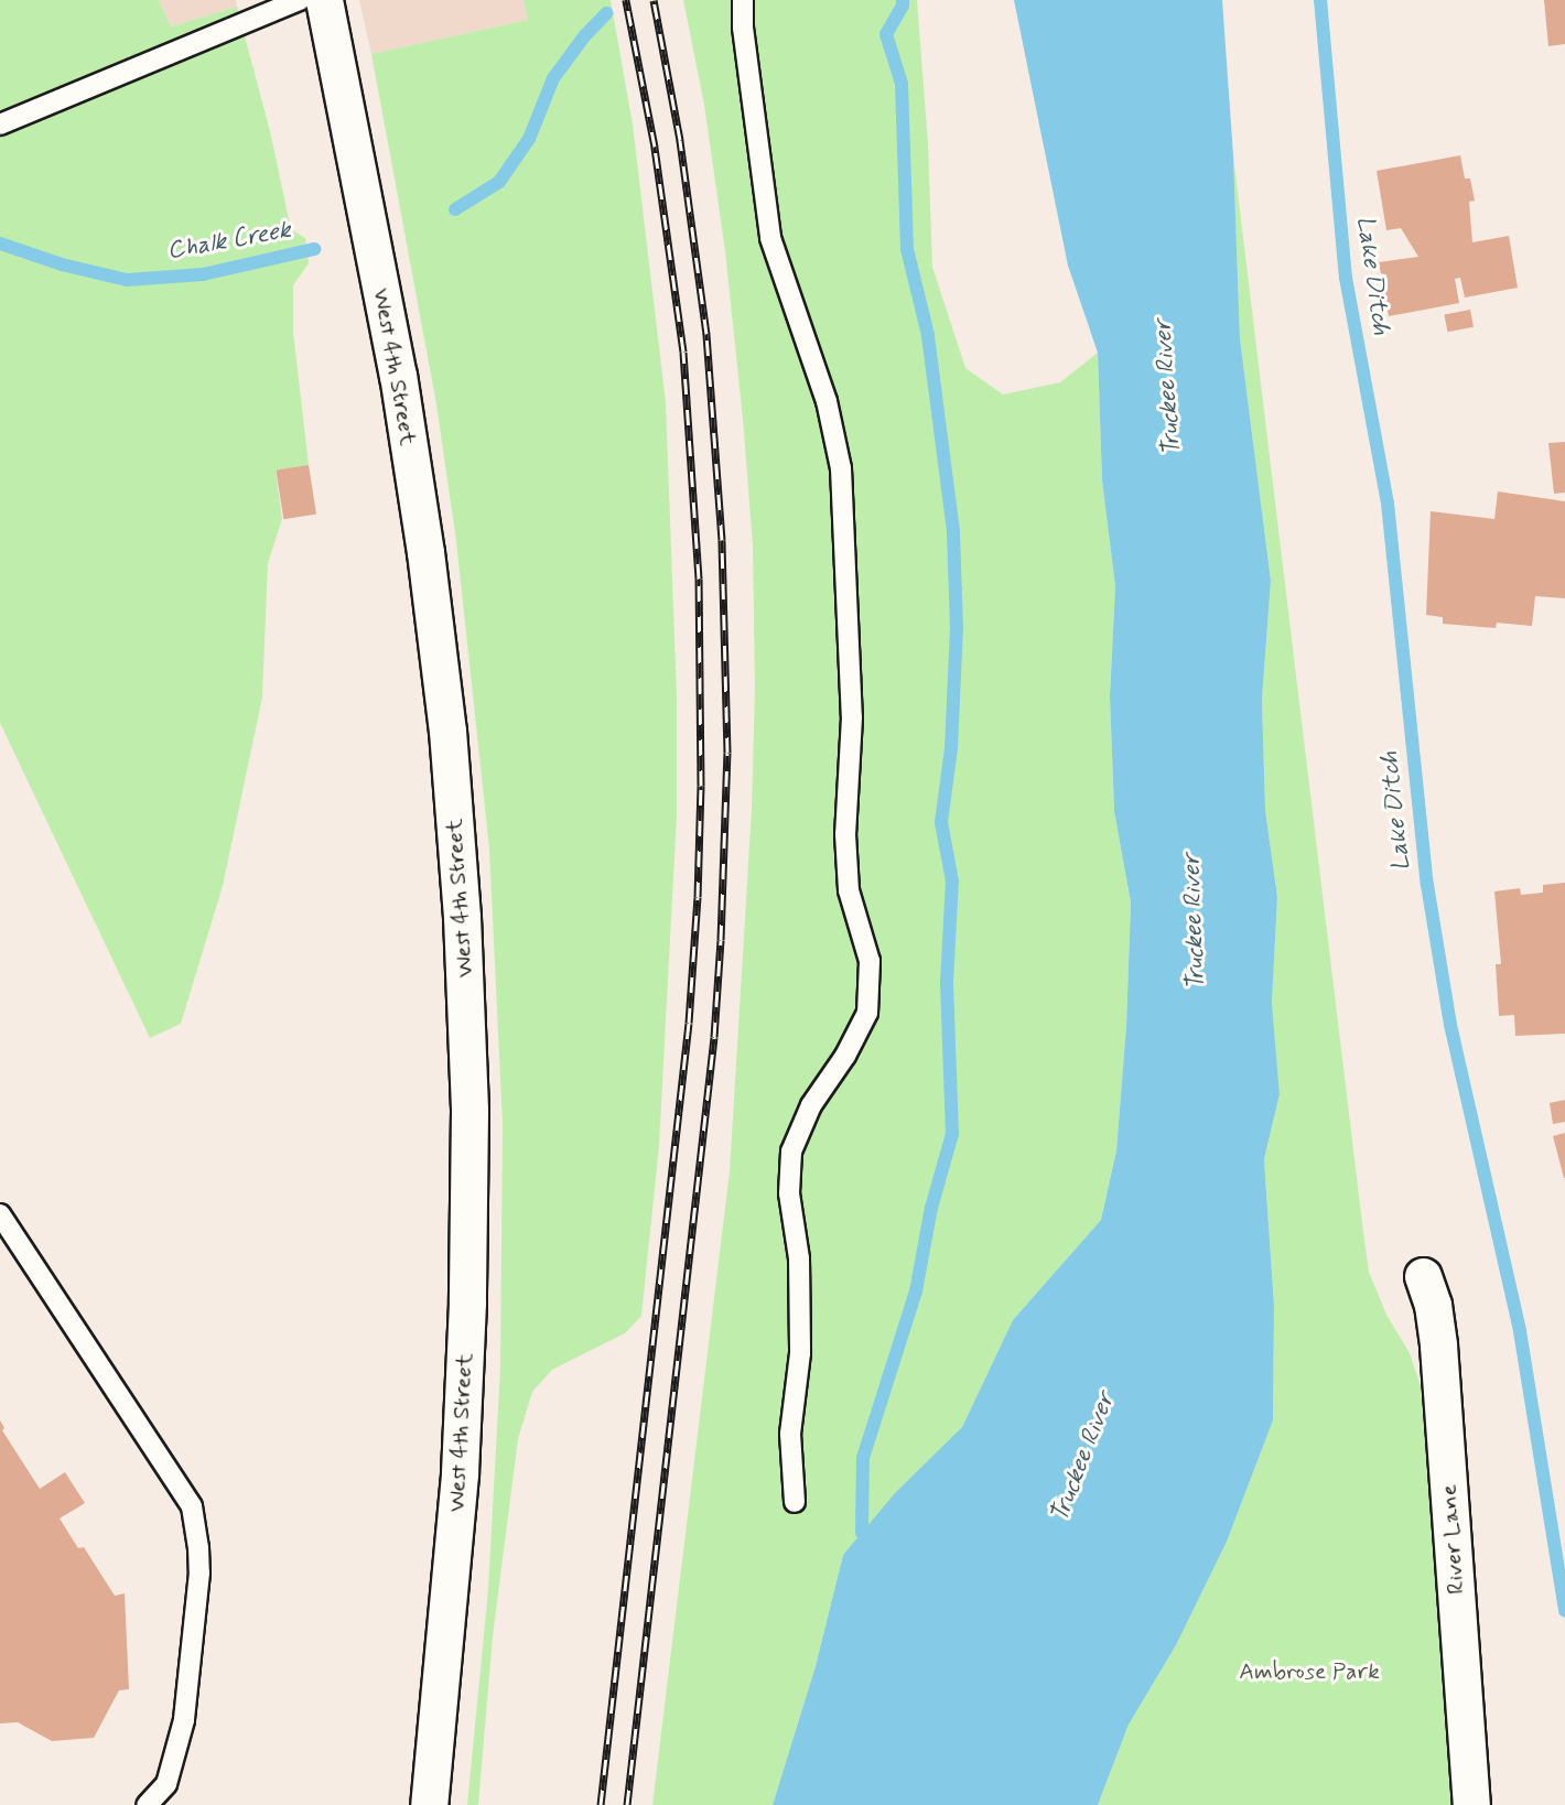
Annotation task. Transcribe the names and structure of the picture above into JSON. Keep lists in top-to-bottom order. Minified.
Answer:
{"streets":{"main road":["West 4th Street","River Lane"]},"water":["Chalk Creek","Lake Ditch","Truckee River"],"parks":["Ambrose Park"]}
